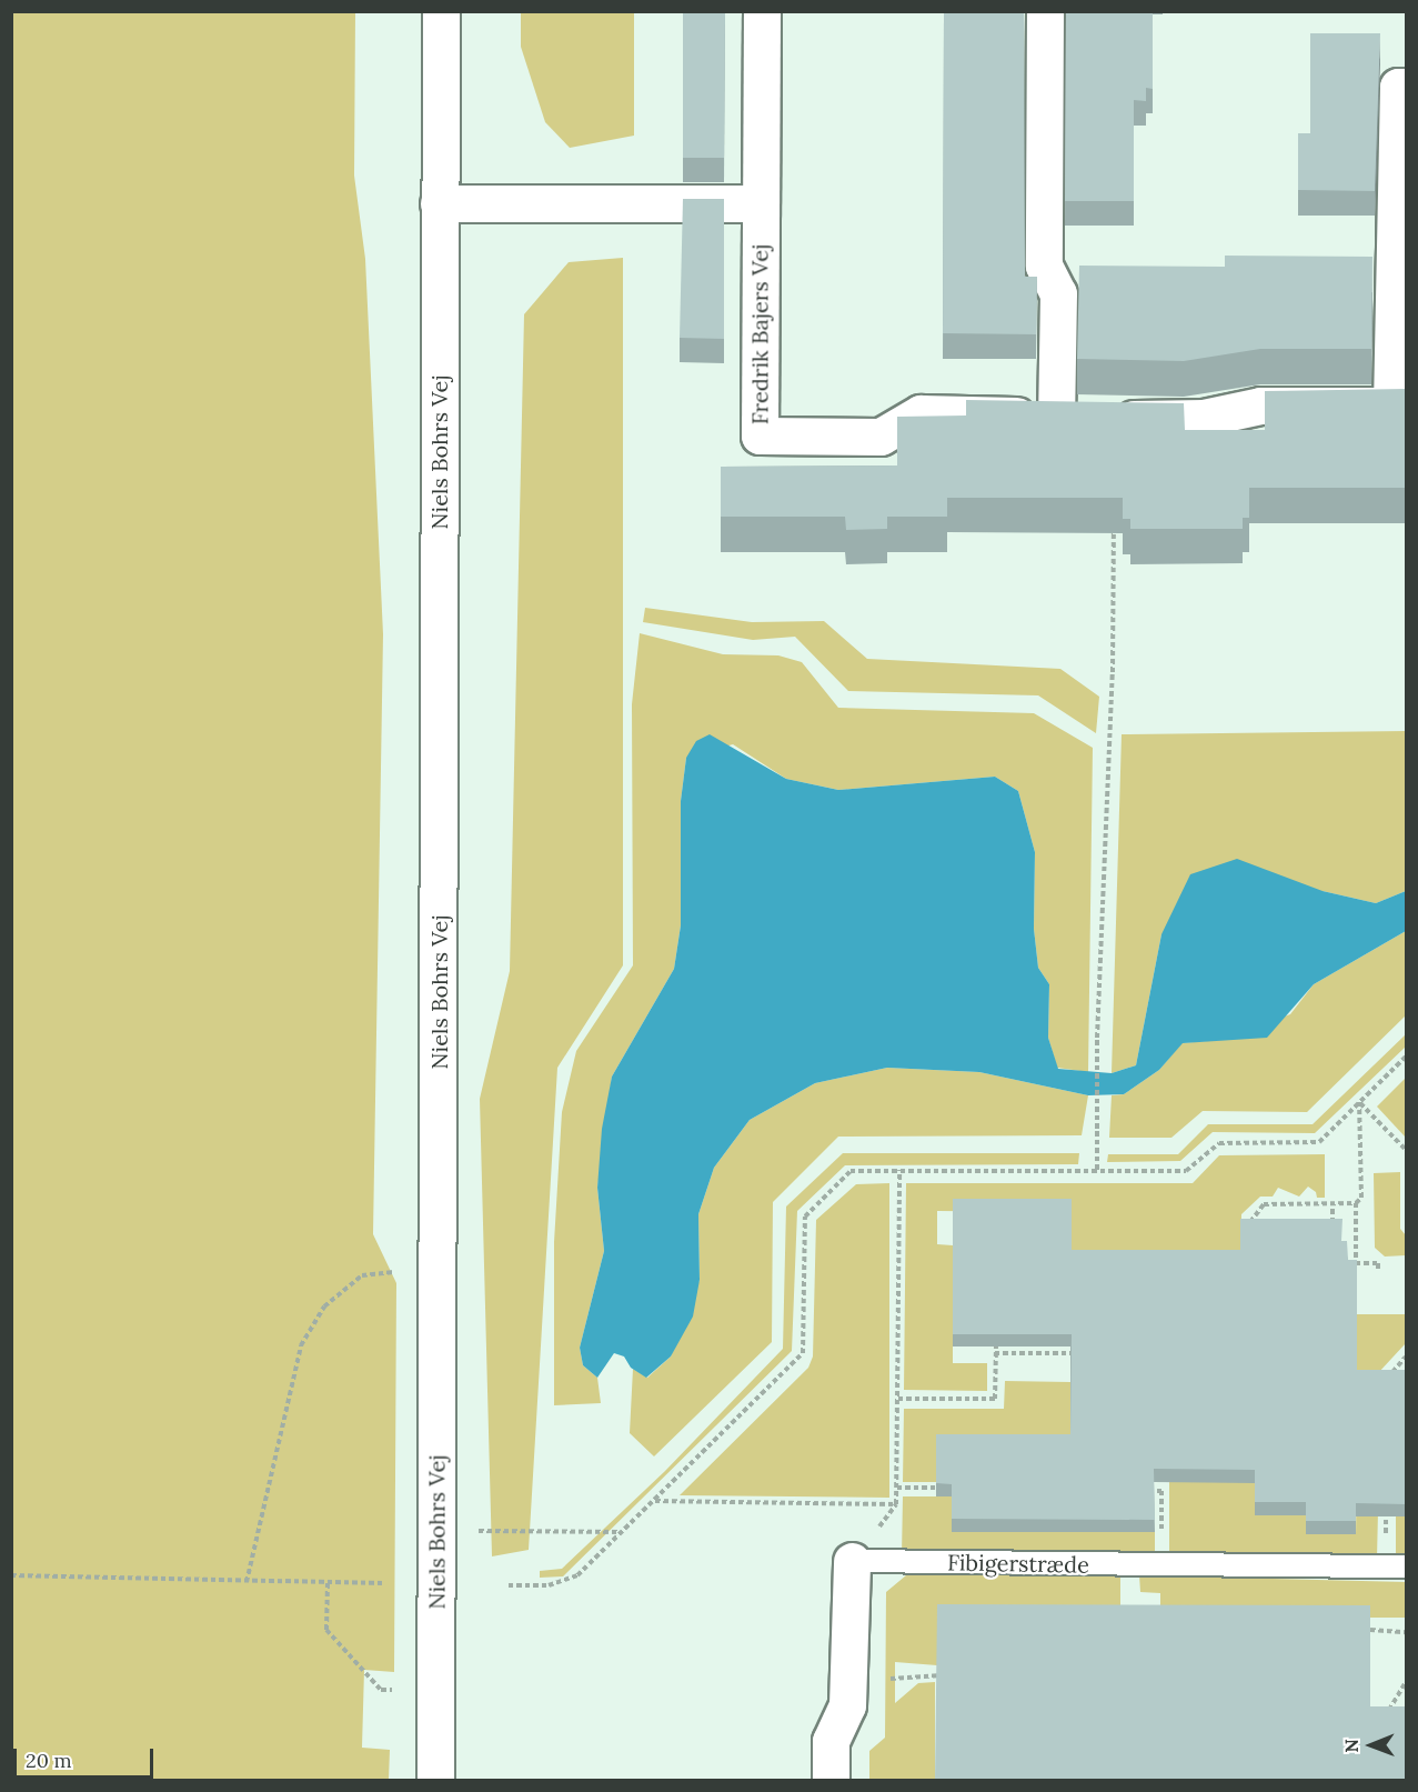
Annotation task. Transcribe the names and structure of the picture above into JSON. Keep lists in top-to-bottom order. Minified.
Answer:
{"streets":{"street":["Fredrik Bajers Vej","Niels Bohrs Vej"],"lane":["Fibigerstræde"]},"scale_bar":"20 m","north":"left"}
